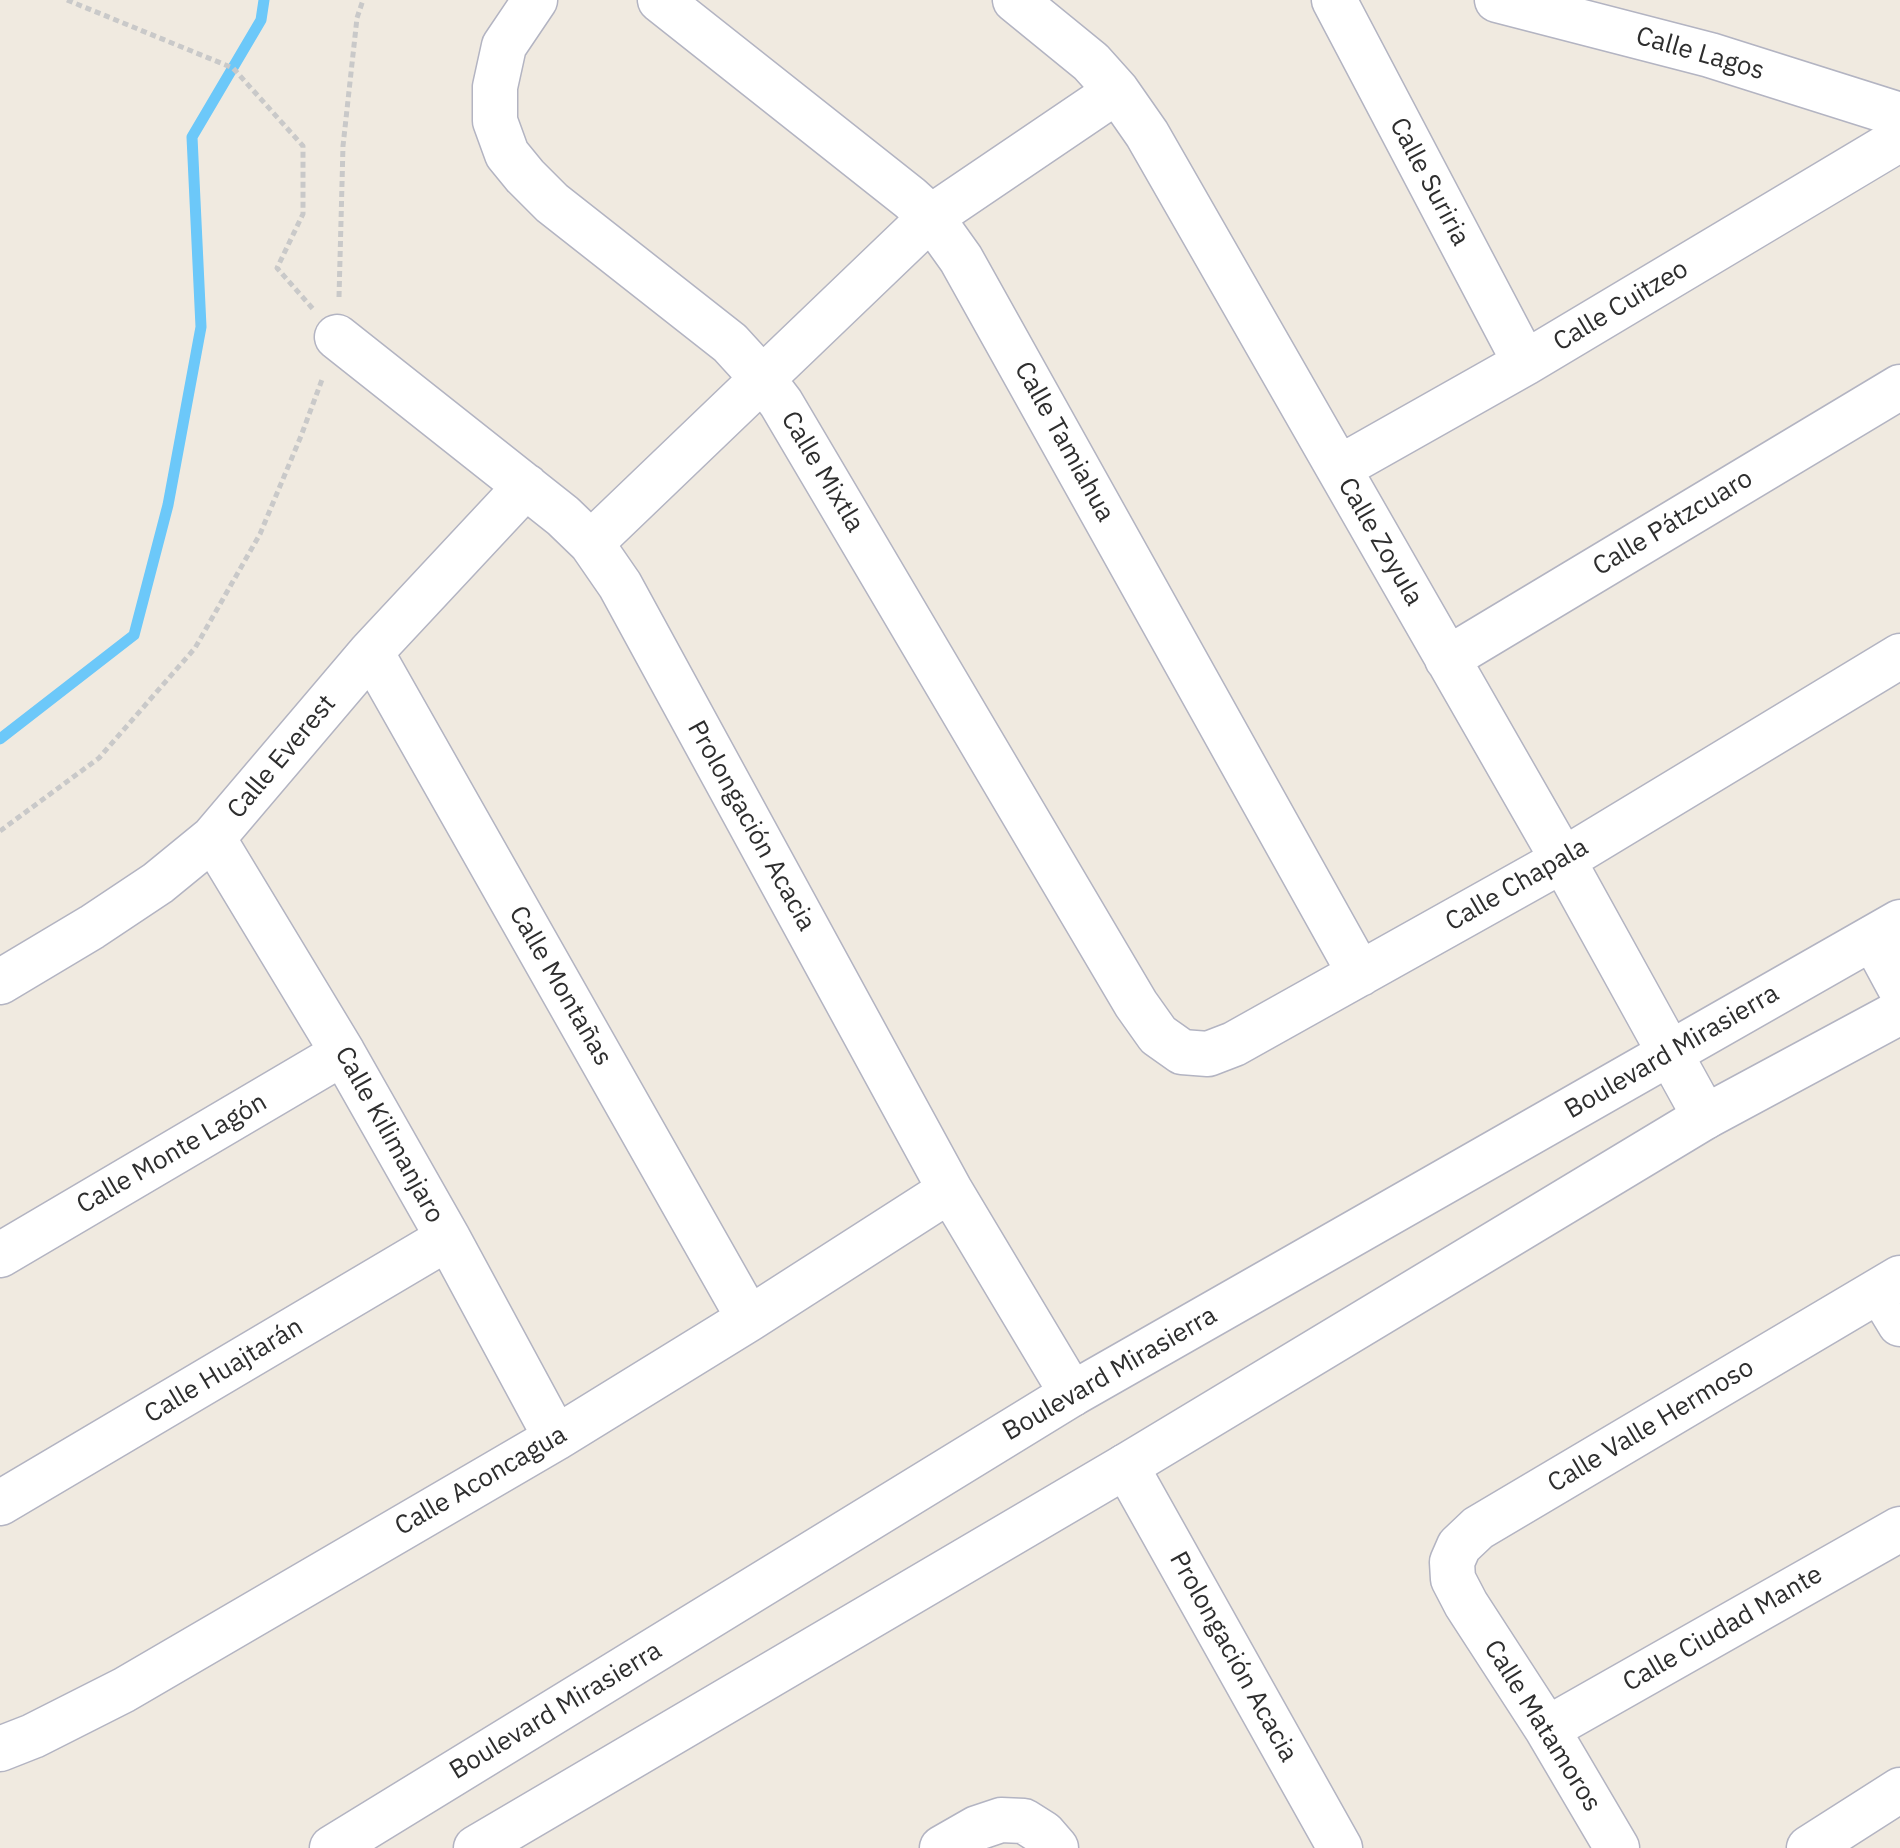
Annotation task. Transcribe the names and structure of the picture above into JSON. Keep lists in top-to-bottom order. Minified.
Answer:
{"streets":{"street":["Calle Lagos","Calle Suriria","Calle Cuitzeo","Calle Tamiahua","Calle Mixtla","Calle Pátzcuaro","Calle Zoyula","Calle Everest","Prolongación Acacia","Calle Chapala","Calle Montañas","Boulevard Mirasierra","Calle Kilimanjaro","Calle Monte Lagón","Calle Huajtarán","Calle Valle Hermoso","Calle Aconcagua","Calle Ciudad Mante","Calle Matamoros"]},"crossings":[["Calle Suriria","Calle Cuitzeo"],["Calle Cuitzeo","Calle Zoyula"],["Calle Tamiahua","Calle Chapala"],["Calle Mixtla","Calle Chapala"],["Calle Pátzcuaro","Calle Zoyula"],["Calle Zoyula","Calle Chapala"],["Calle Zoyula","Boulevard Mirasierra"],["Calle Everest","Prolongación Acacia"],["Calle Everest","Calle Montañas"],["Calle Everest","Calle Kilimanjaro"],["Prolongación Acacia","Boulevard Mirasierra"],["Prolongación Acacia","Calle Aconcagua"],["Calle Montañas","Calle Aconcagua"],["Calle Kilimanjaro","Calle Monte Lagón"],["Calle Kilimanjaro","Calle Huajtarán"],["Calle Kilimanjaro","Calle Aconcagua"],["Calle Valle Hermoso","Calle Matamoros"],["Calle Ciudad Mante","Calle Matamoros"]]}
